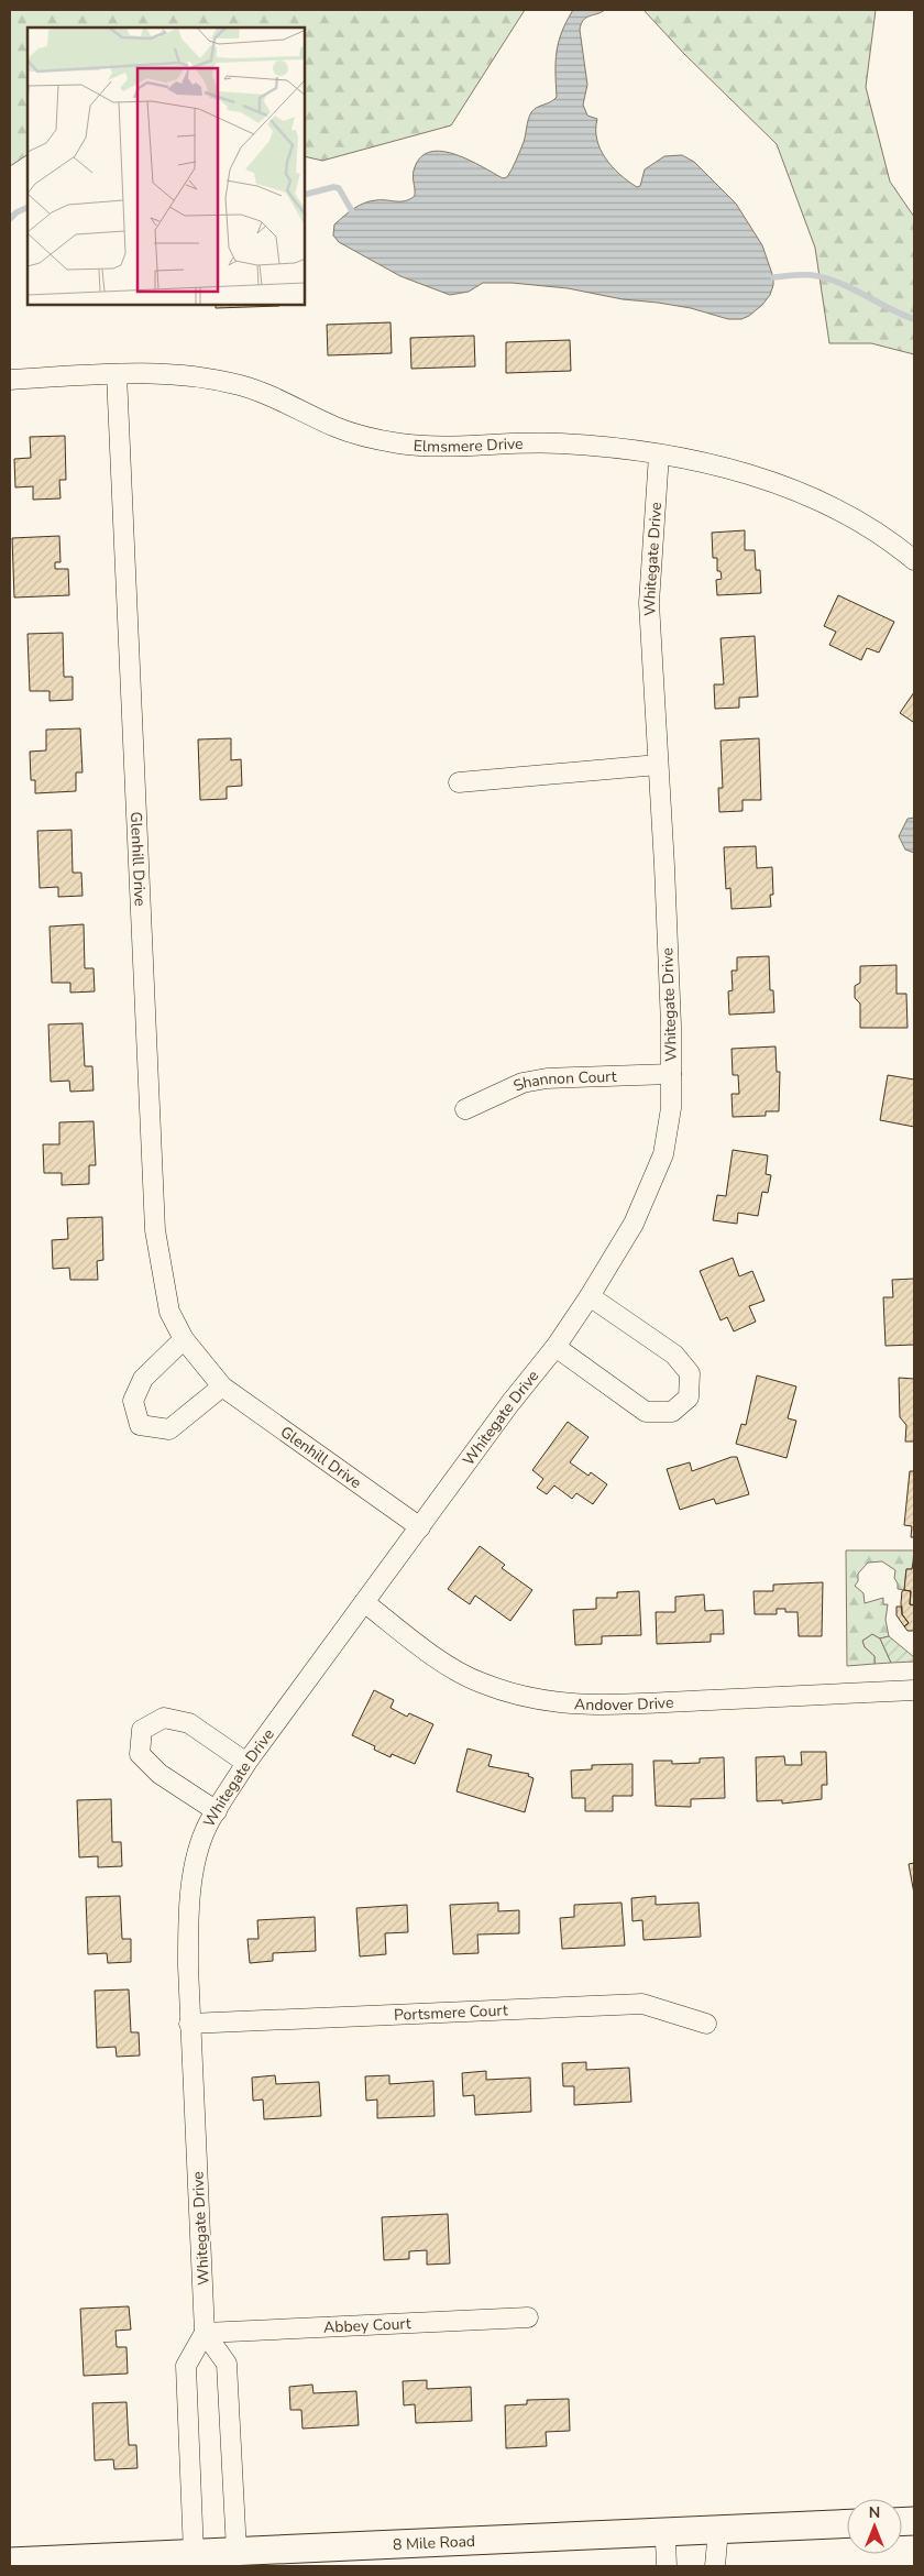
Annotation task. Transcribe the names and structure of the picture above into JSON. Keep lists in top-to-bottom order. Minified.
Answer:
{"streets":{"main road":["8 Mile Road"],"street":["Elmsmere Drive","Whitegate Drive","Glenhill Drive","Shannon Court","Andover Drive","Portsmere Court","Abbey Court"]},"crossings":[["Elmsmere Drive","Whitegate Drive"],["Elmsmere Drive","Glenhill Drive"],["Whitegate Drive","Glenhill Drive"],["Whitegate Drive","Shannon Court"],["Whitegate Drive","Andover Drive"],["Whitegate Drive","Portsmere Court"],["Whitegate Drive","Abbey Court"]],"north":"top"}
